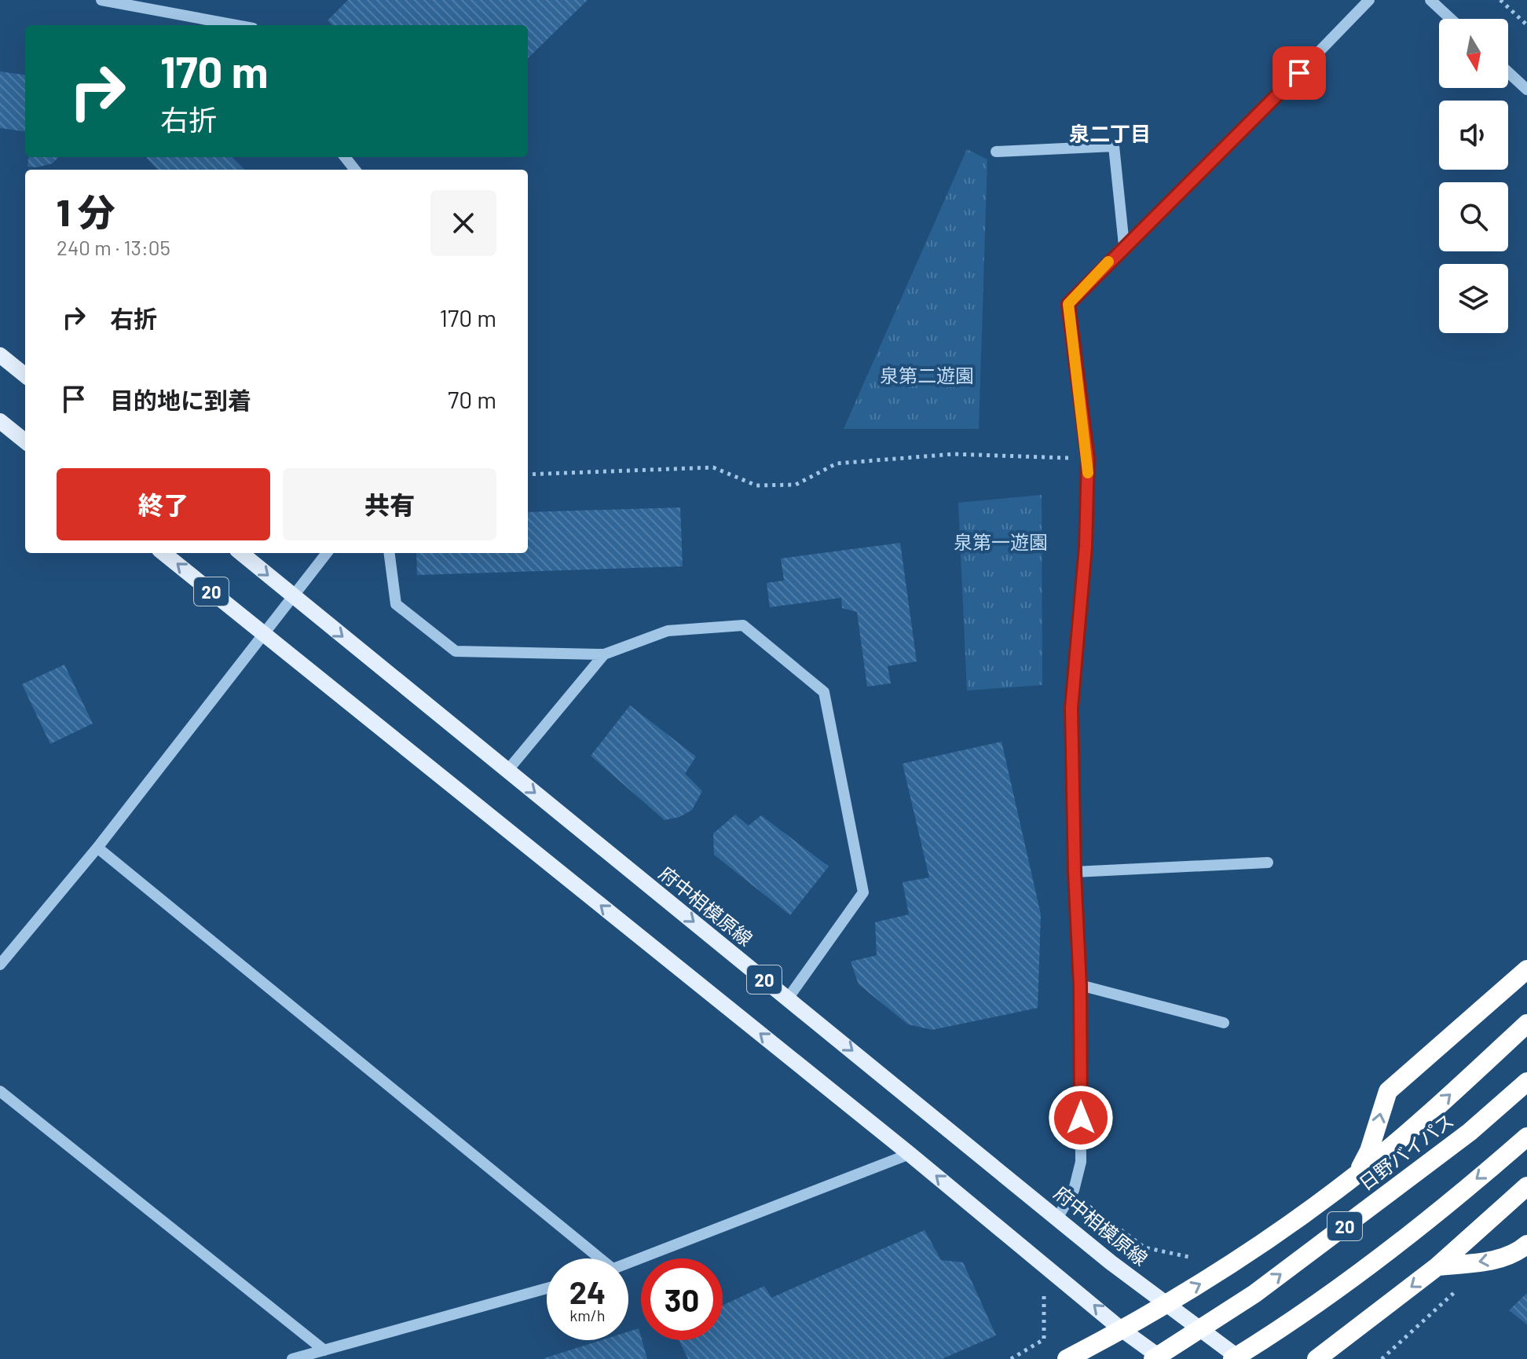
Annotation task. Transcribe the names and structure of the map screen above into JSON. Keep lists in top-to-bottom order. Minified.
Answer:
{"streets":{"highway":["20","日野バイパス"],"main road":["府中相模原線"]},"districts":["泉二丁目"],"parks":["泉第二遊園","泉第一遊園"],"north":"bottom","page":{"turn":["170 m","右折"],"heading":["1 分","240 m · 13:05"],"list":[{"name":"右折","value":"170 m"},{"name":"目的地に到着","value":"70 m"}],"buttons":["終了","共有"],"speed":"24 km/h","limit":"30"}}
